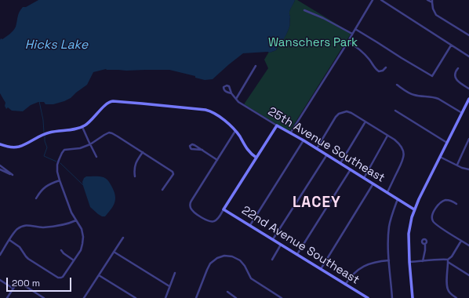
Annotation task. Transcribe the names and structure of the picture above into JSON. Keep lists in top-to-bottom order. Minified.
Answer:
{"streets":{"street":["25th Avenue Southeast","22nd Avenue Southeast"]},"districts":["LACEY"],"water":["Hicks Lake"],"parks":["Wanschers Park"],"scale_bar":"200 m"}
